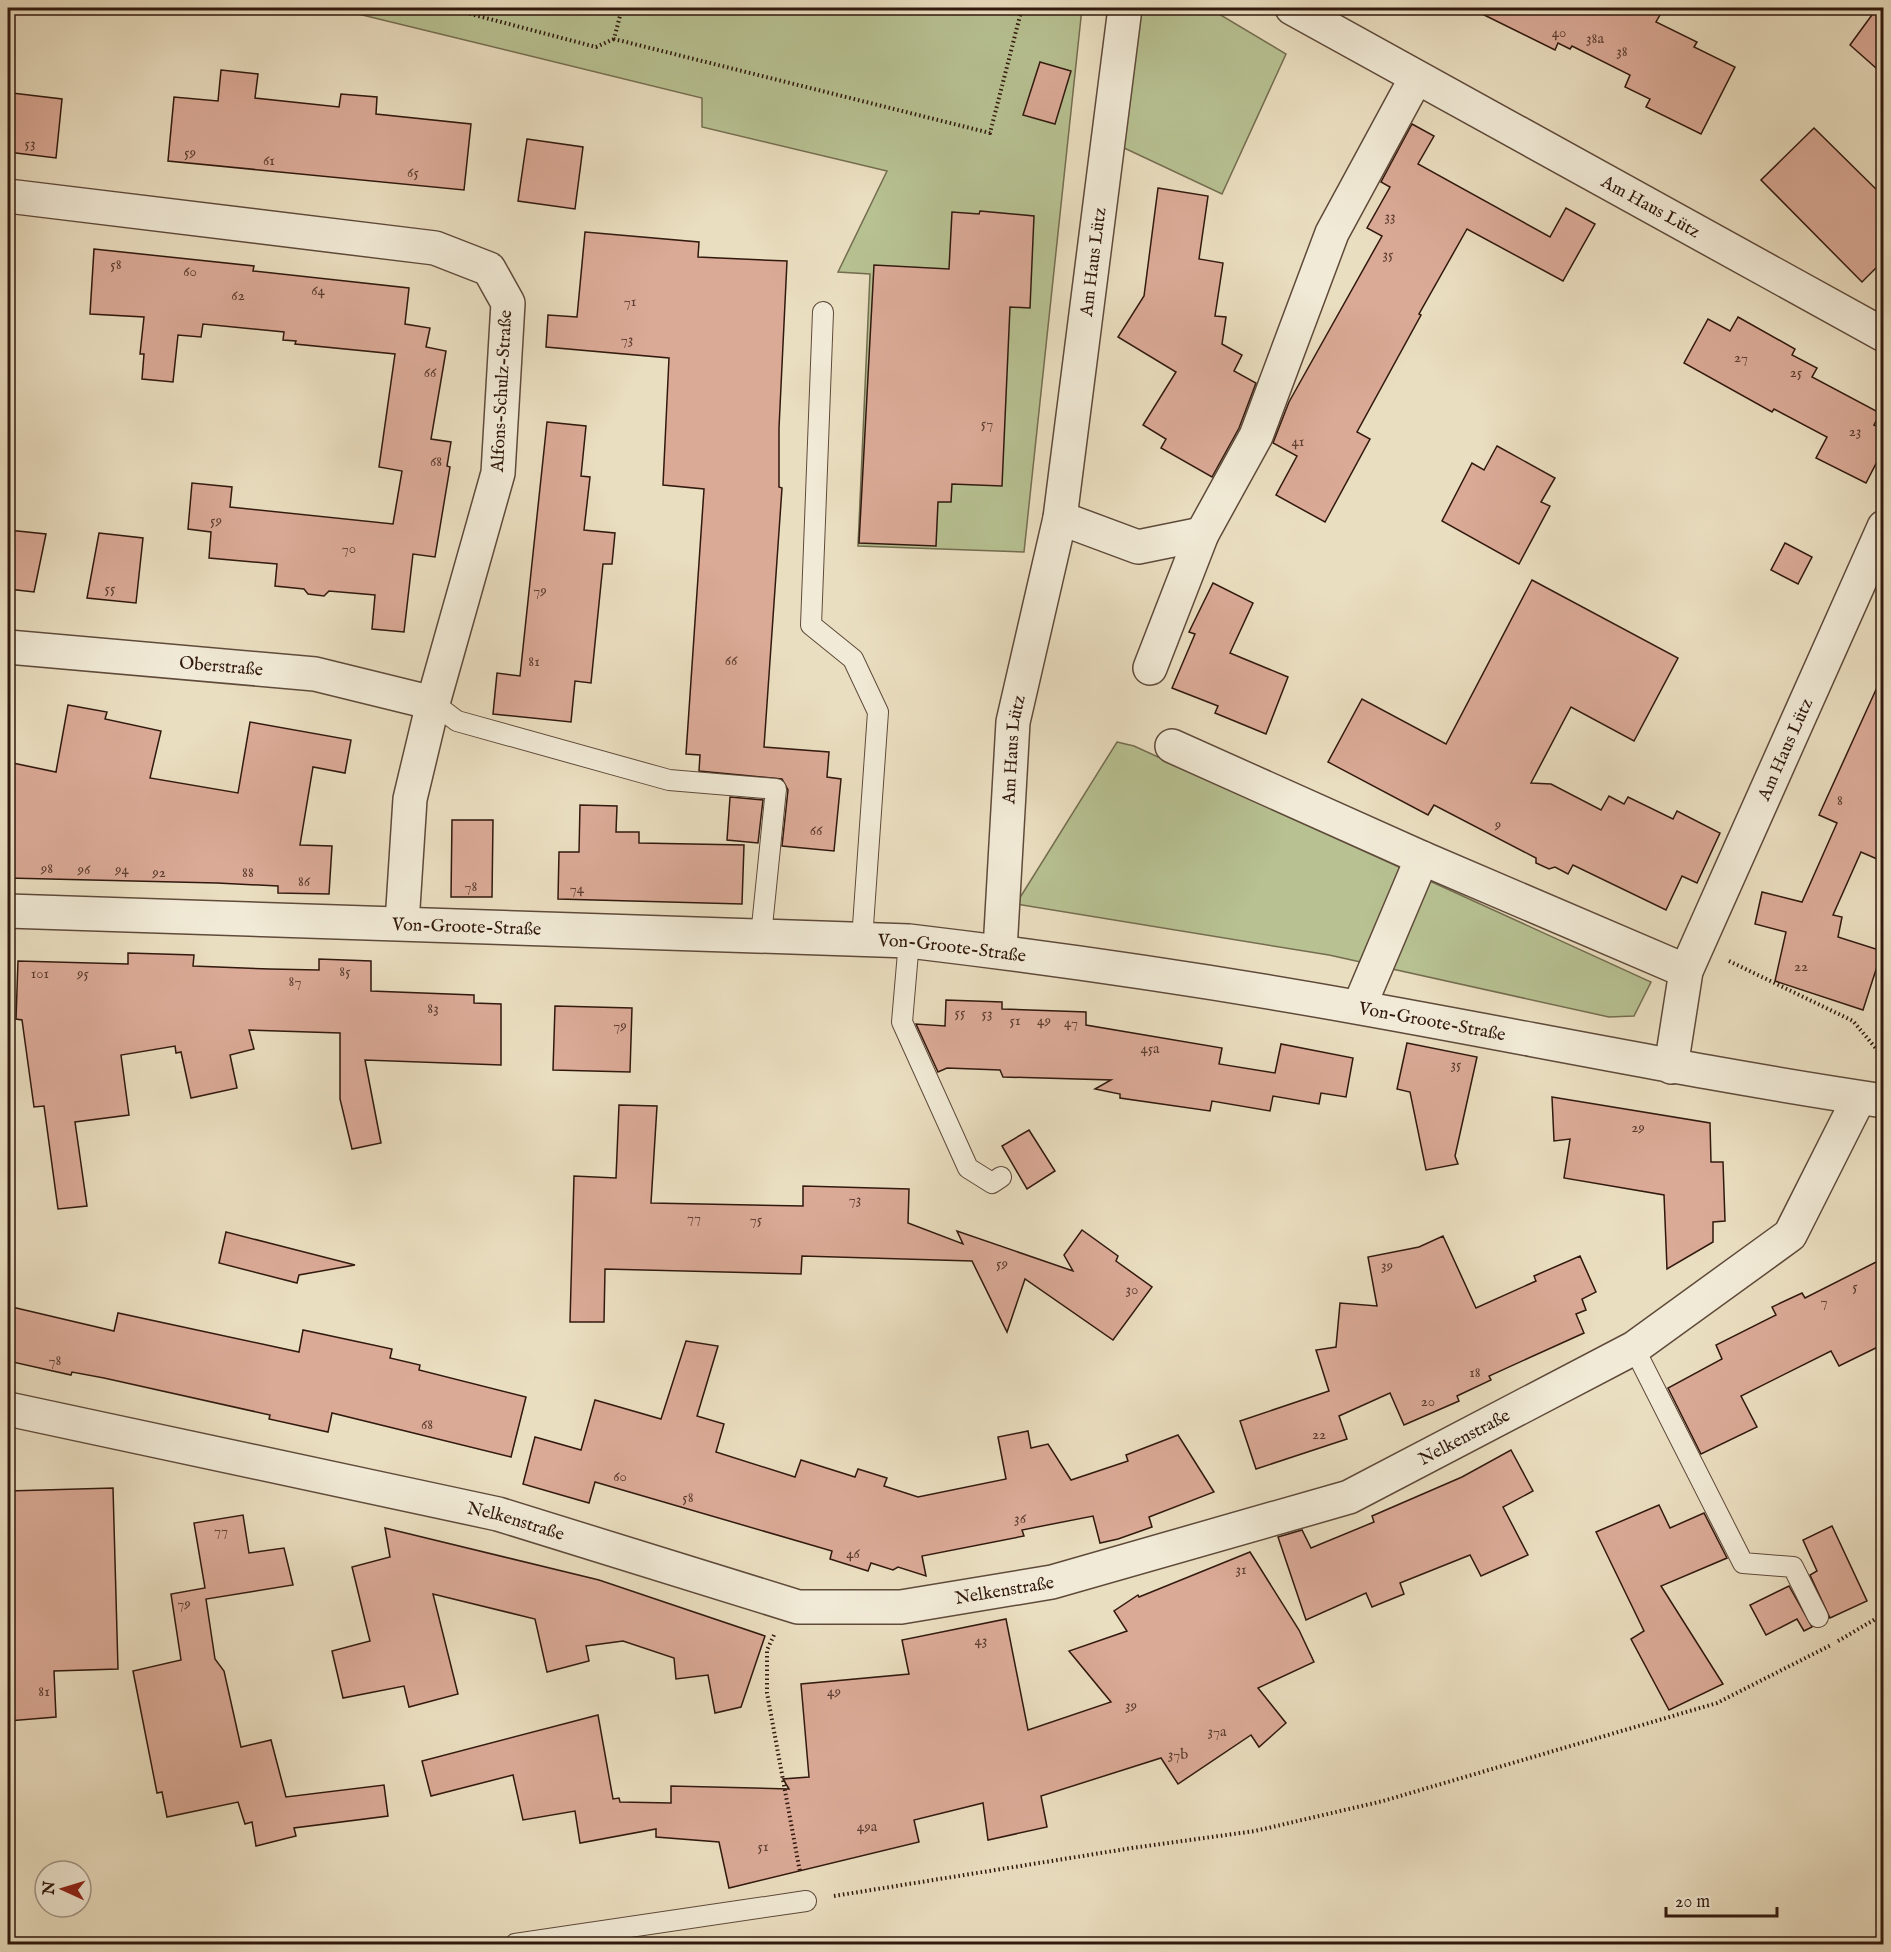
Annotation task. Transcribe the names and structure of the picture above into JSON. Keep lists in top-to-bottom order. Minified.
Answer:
{"streets":{"street":["Am Haus Lütz","Alfons-Schulz-Straße","Oberstraße","Von-Groote-Straße","Nelkenstraße"]},"crossings":[["Am Haus Lütz","Von-Groote-Straße"],["Alfons-Schulz-Straße","Oberstraße"],["Alfons-Schulz-Straße","Von-Groote-Straße"],["Von-Groote-Straße","Nelkenstraße"]],"house_numbers":["40","38a","38","53","59","61","65","33","35","58","60","64","62","71","73","27","66","25","57","23","41","68","59","70","55","79","66","81","8","9","66","98","96","94","92","88","86","78","74","22","85","101","95","87","83","55","53","51","49","47","79","45a","35","29","73","77","75","59","39","5","30","7","78","18","20","68","22","60","58","36","77","46","31","79","43","81","49","39","37a","37b","49a","51"],"scale_bar":"20 m","north":"left"}
